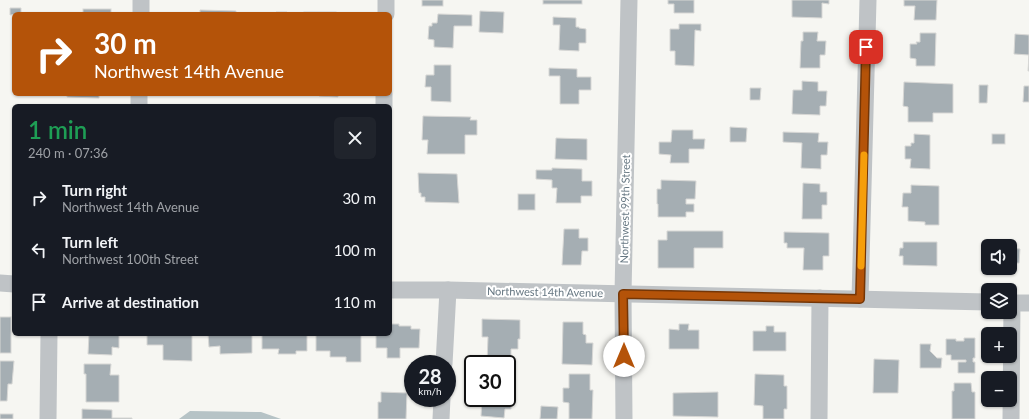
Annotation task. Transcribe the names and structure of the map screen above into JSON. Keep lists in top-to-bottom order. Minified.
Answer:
{"streets":{"street":["Northwest 99th Street","Northwest 14th Avenue"]},"crossings":[["Northwest 99th Street","Northwest 14th Avenue"]],"page":{"turn":["30 m","Northwest 14th Avenue"],"heading":["1 min","240 m · 07:36"],"list":[{"name":"Turn right","note":"Northwest 14th Avenue","value":"30 m"},{"name":"Turn left","note":"Northwest 100th Street","value":"100 m"},{"name":"Arrive at destination","value":"110 m"}],"map_buttons":["+","−"],"speed":"28 km/h","limit":"30"}}
